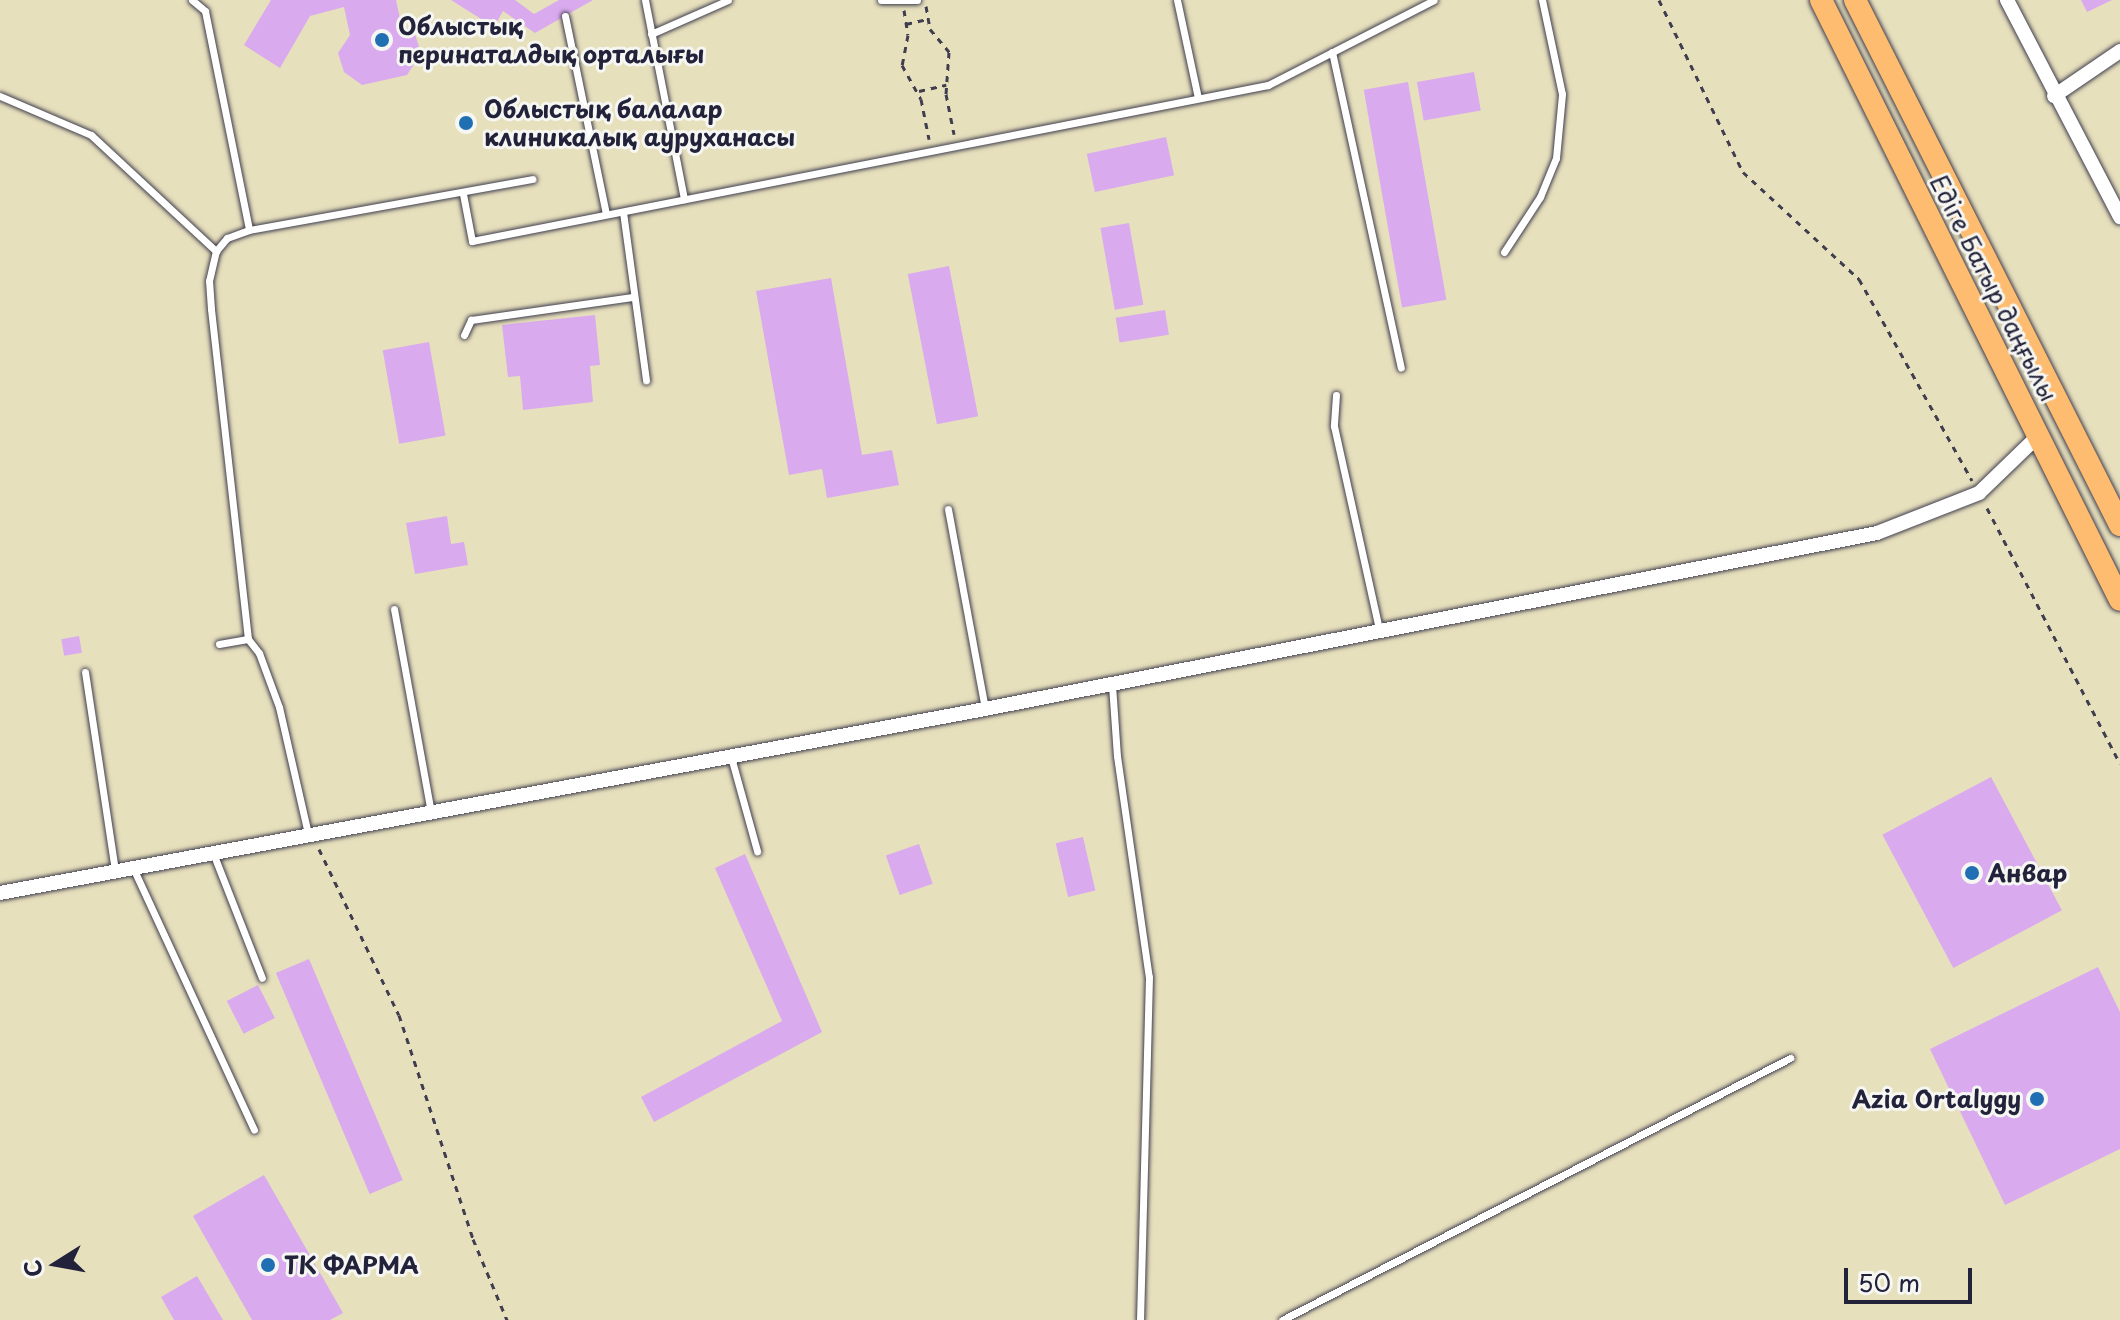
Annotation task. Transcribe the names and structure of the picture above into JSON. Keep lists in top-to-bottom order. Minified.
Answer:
{"streets":{"main road":["Едіге Батыр даңғылы"]},"places":["Облыстық перинаталдық орталығы","Облыстық балалар клиникалық ауруханасы","Анвар","Azia Ortalygy","ТК ФАРМА"],"scale_bar":"50 m","north":"left"}
